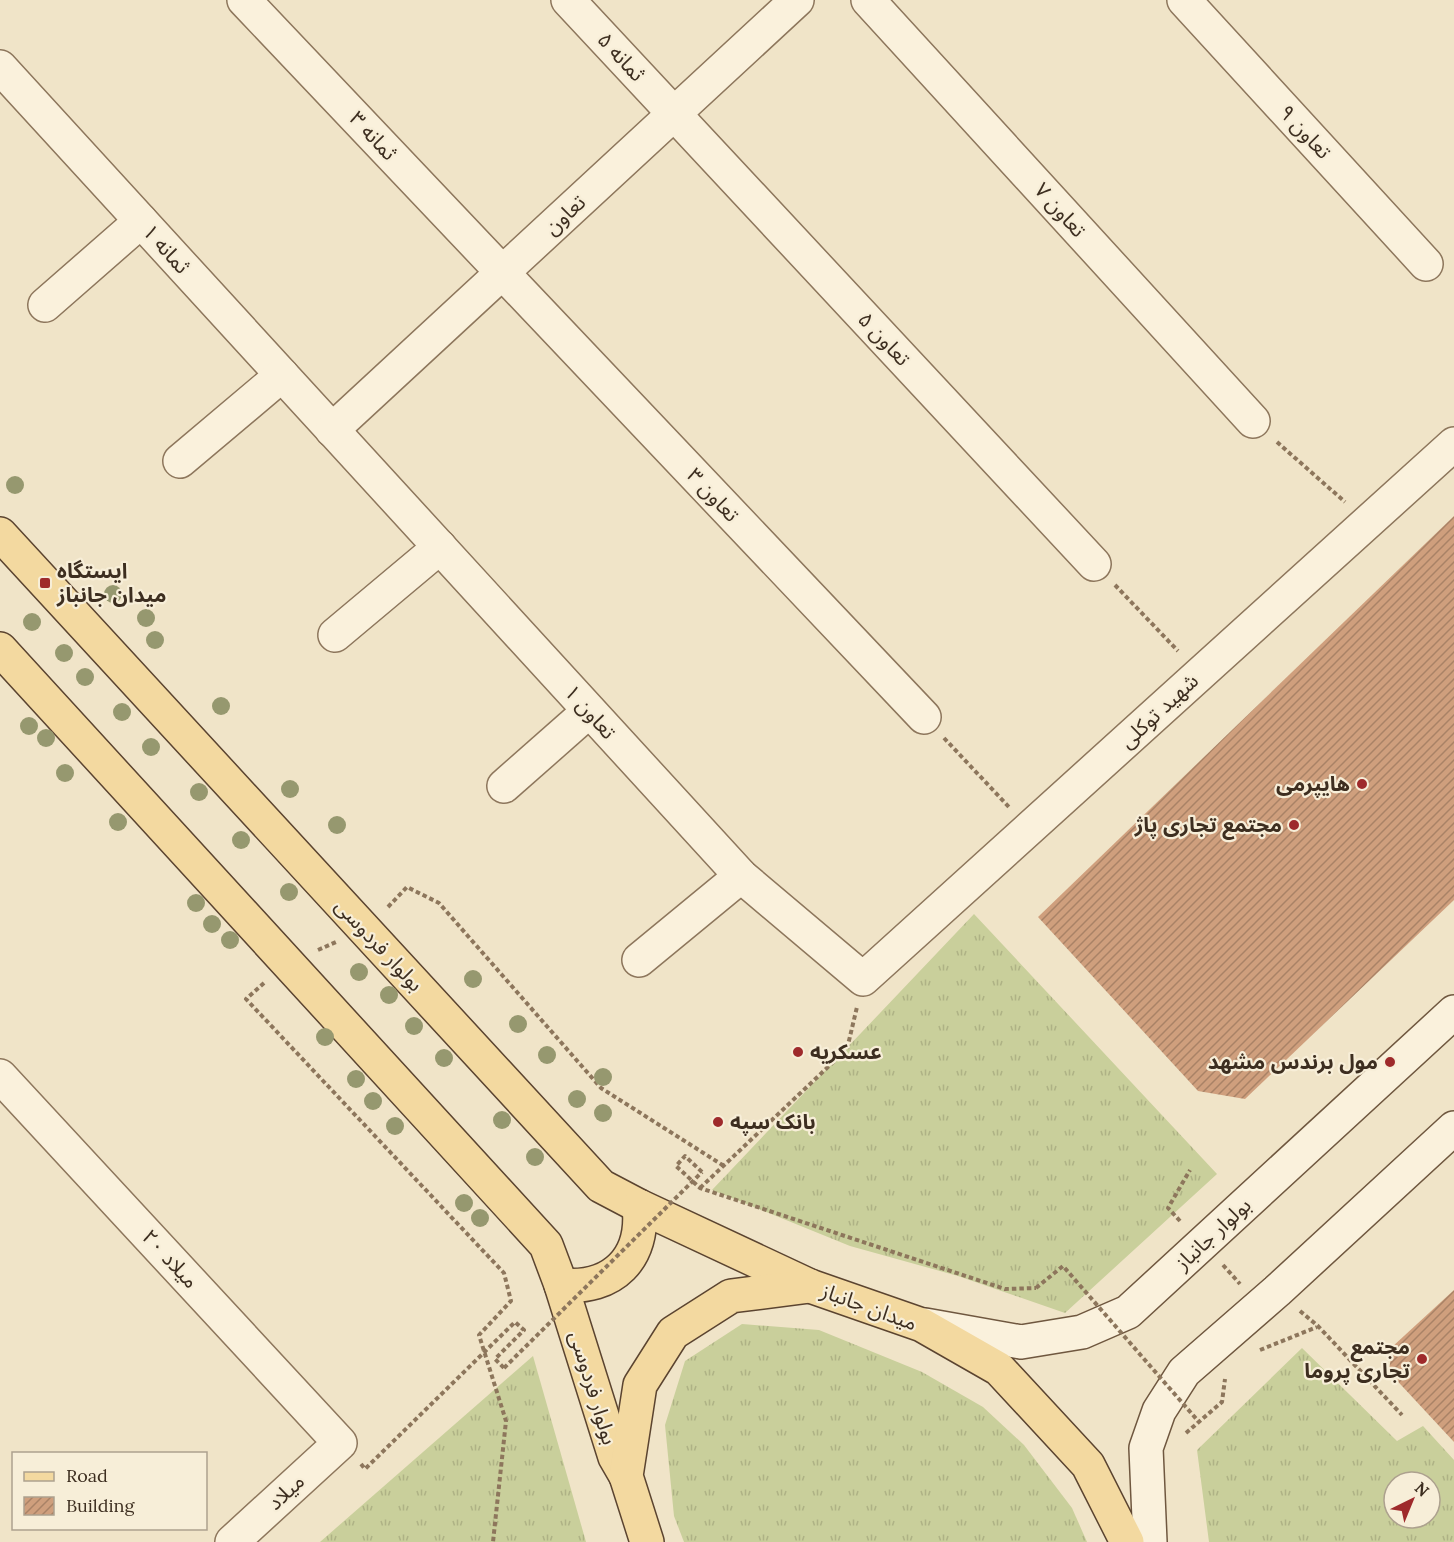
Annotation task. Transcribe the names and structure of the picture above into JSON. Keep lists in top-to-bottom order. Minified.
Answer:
{"streets":{"main road":["بولوار فردوسی","میدان جانباز"],"street":["ثمانه ۵","تعاون ۹","ثمانه ۳","تعاون ۷","تعاون","ثمانه ۱","تعاون ۵","تعاون ۳","شهید توکلی","تعاون ۱","بولوار جانباز","میلاد ۲۰","میلاد"]},"crossings":[["ثمانه ۵","تعاون"],["ثمانه ۵","تعاون ۵"],["ثمانه ۳","تعاون"],["ثمانه ۳","تعاون ۳"],["تعاون","ثمانه ۱"],["تعاون","تعاون ۵"],["تعاون","تعاون ۳"],["تعاون","تعاون ۱"],["ثمانه ۱","تعاون ۱"],["شهید توکلی","تعاون ۱"],["بولوار فردوسی","میدان جانباز"],["بولوار جانباز","میدان جانباز"],["میلاد ۲۰","میلاد"]],"places":{"transit":["ایستگاه میدان جانباز"],"other":["هایپرمی","مجتمع تجاری پاژ","عسکریه","مول برندس مشهد","بانک سپه","مجتمع تجاری پروما"]},"legend":["Road","Building"],"north":"top right"}
